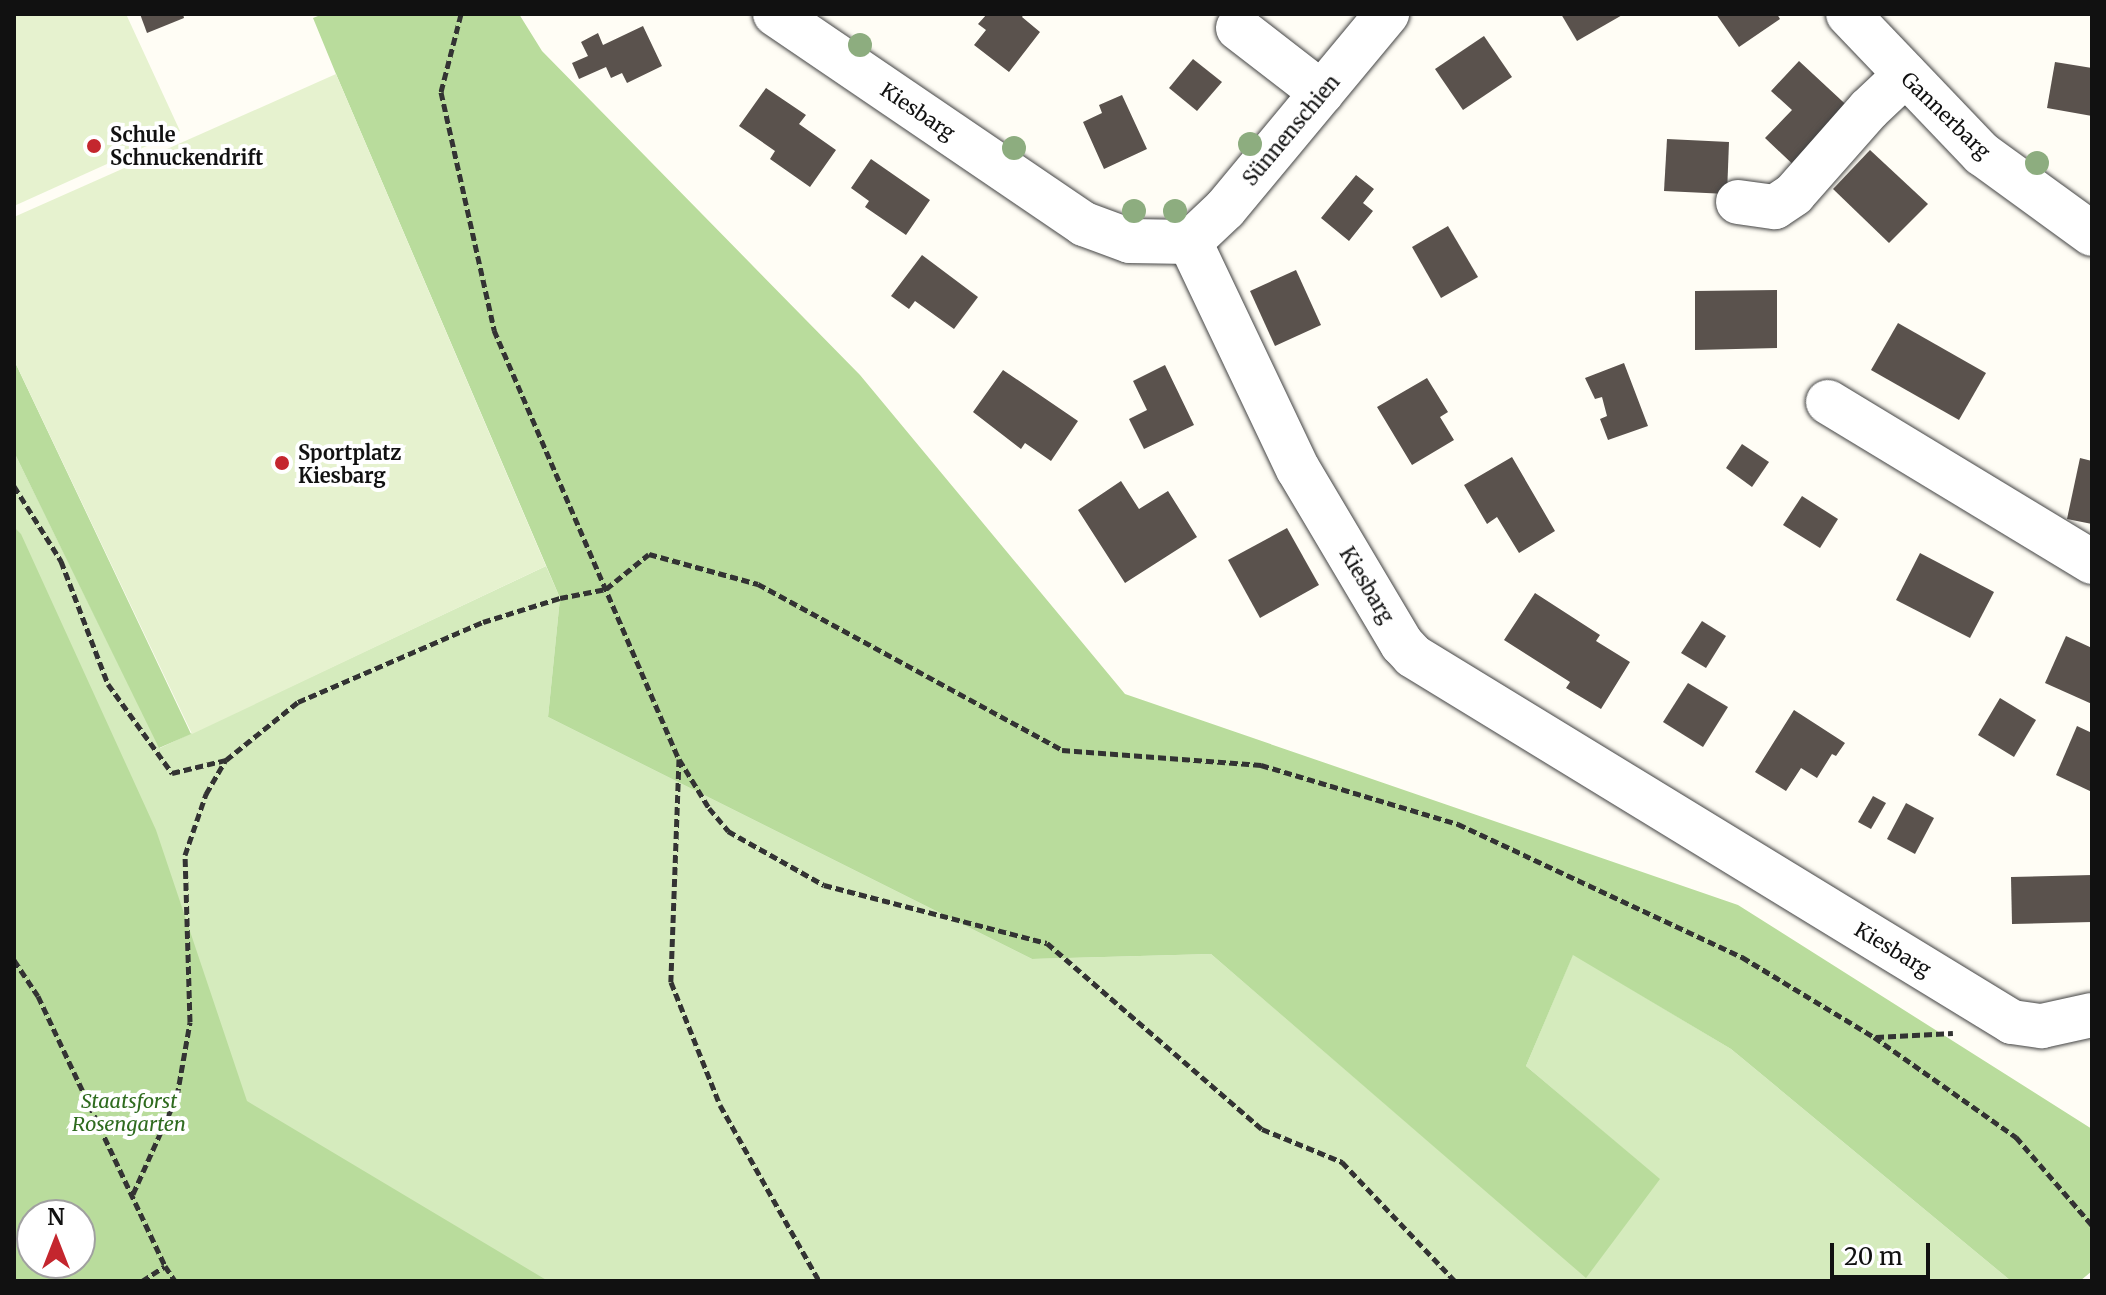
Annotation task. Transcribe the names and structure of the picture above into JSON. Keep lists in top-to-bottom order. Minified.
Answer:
{"streets":{"street":["Kiesbarg","Gannerbarg","Sünnenschien"]},"crossings":[["Kiesbarg","Sünnenschien"]],"parks":["Staatsforst Rosengarten"],"places":["Schule Schnuckendrift","Sportplatz Kiesbarg"],"scale_bar":"20 m","north":"top"}
